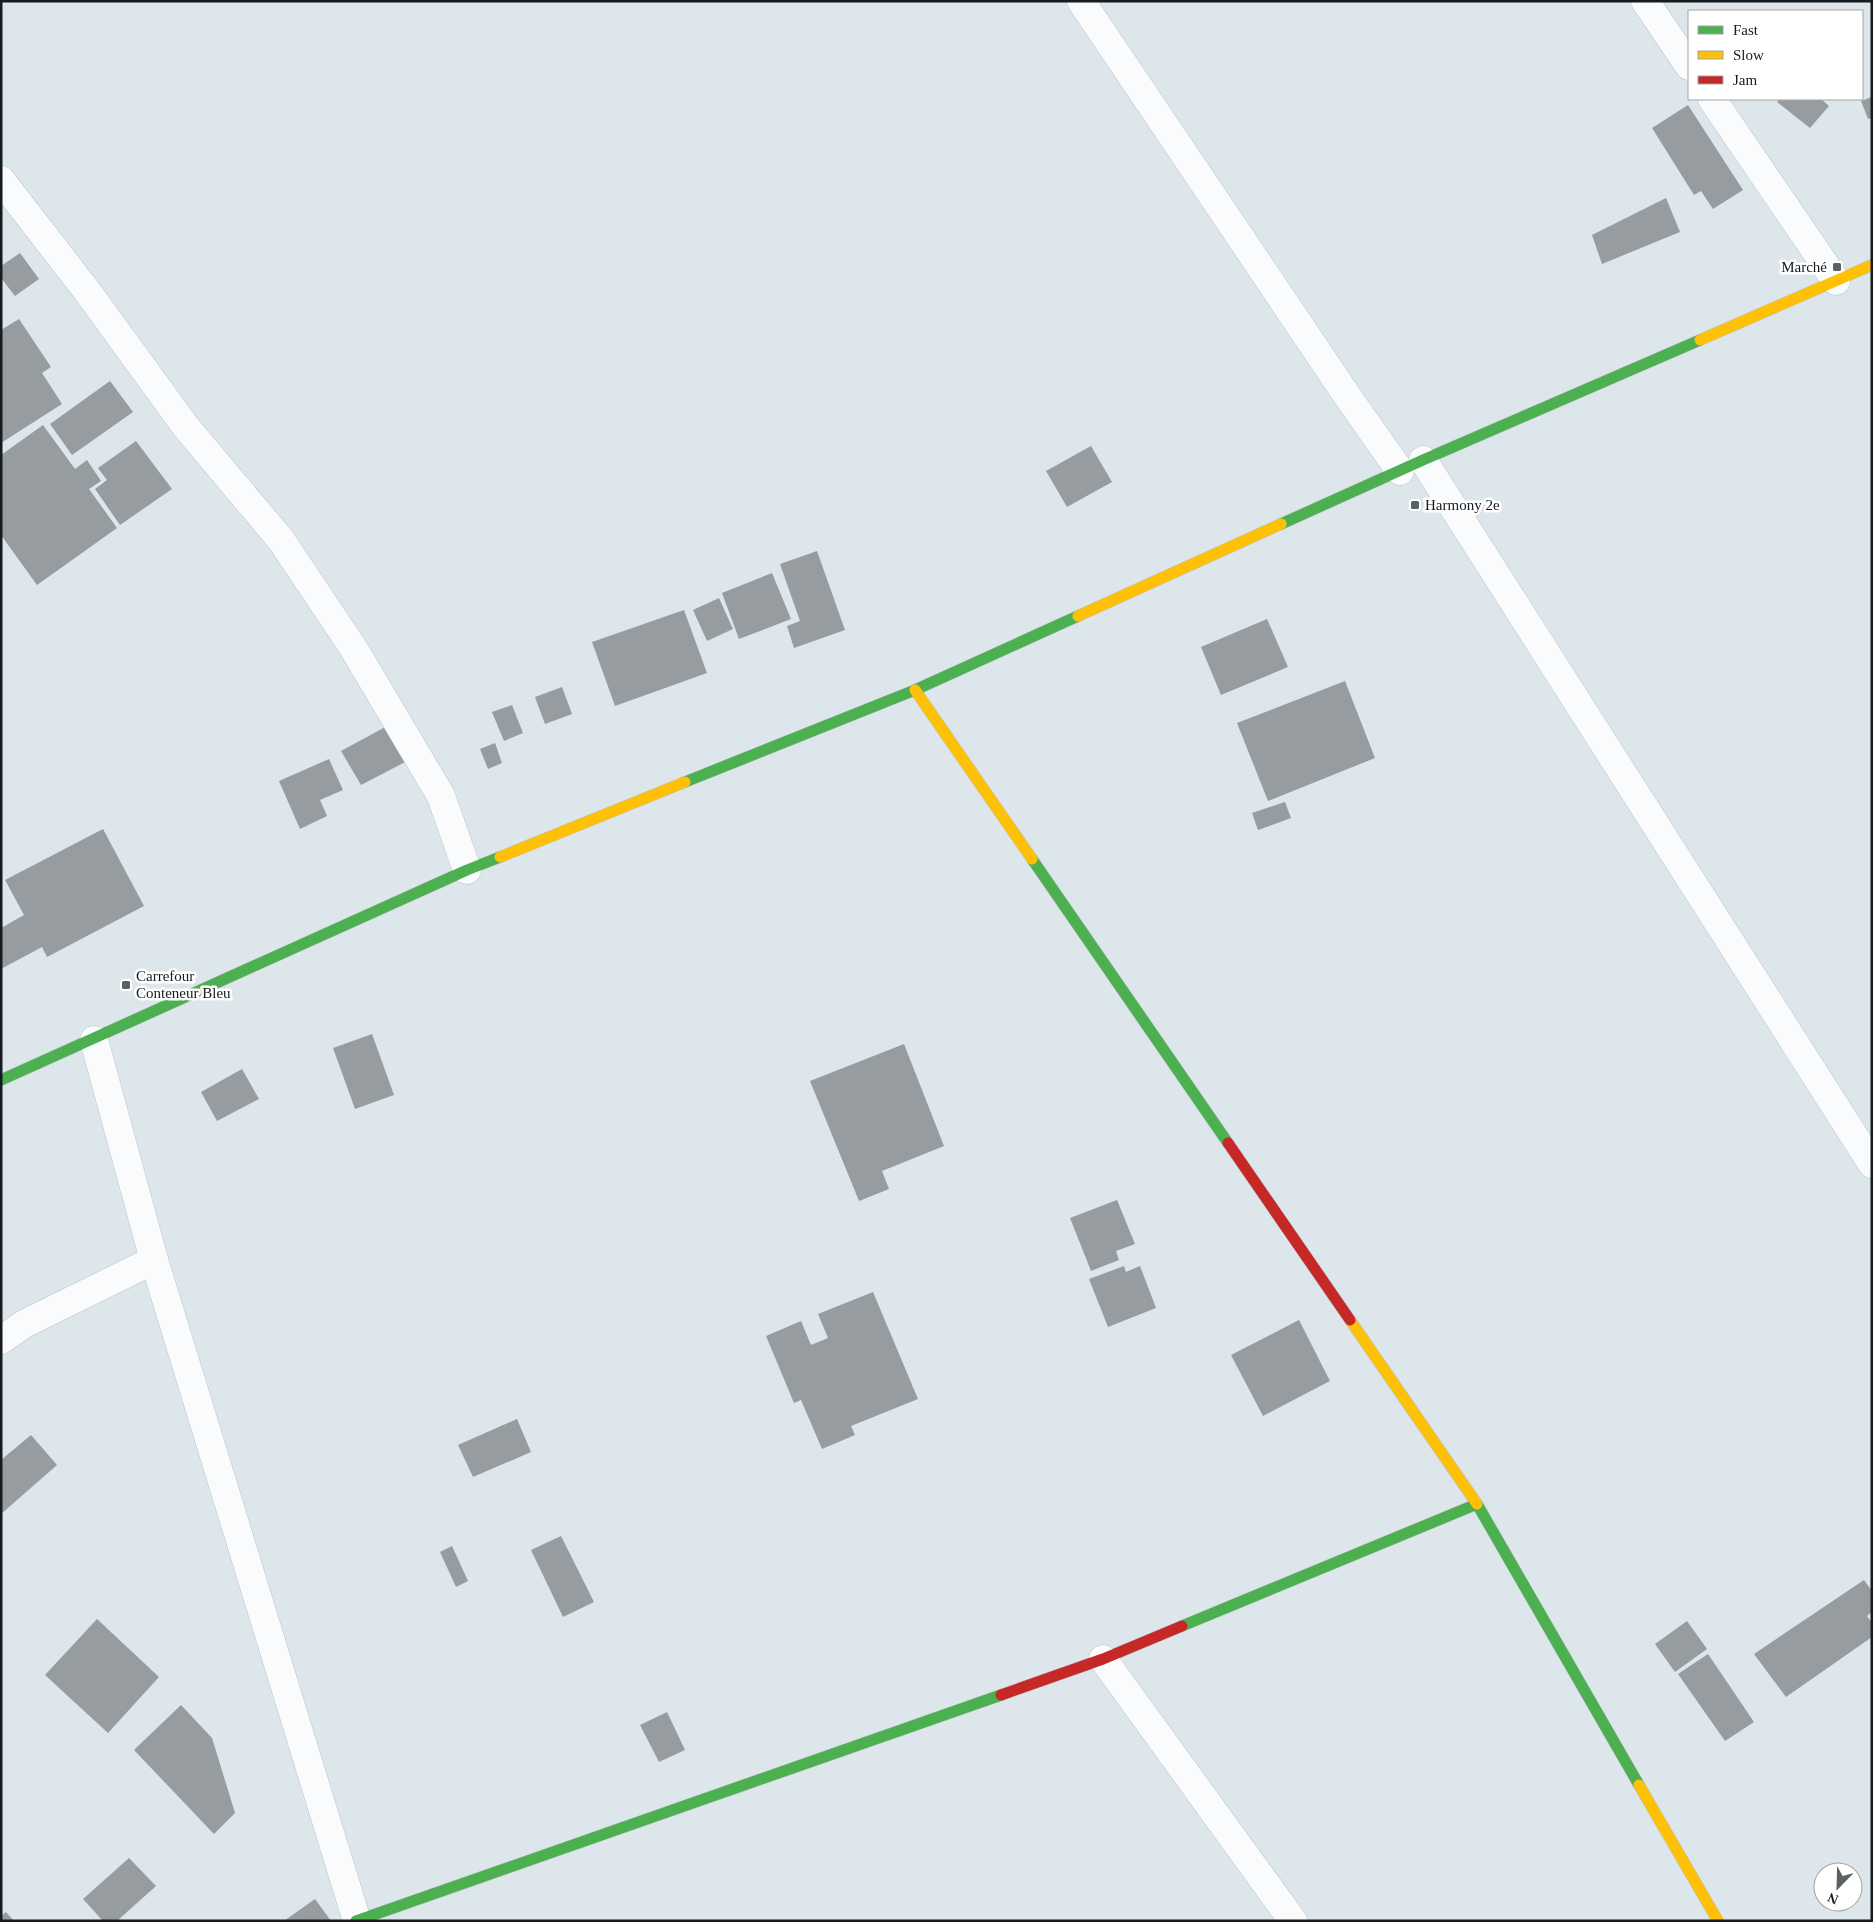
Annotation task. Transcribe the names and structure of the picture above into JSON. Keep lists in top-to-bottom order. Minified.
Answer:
{"places":{"transit":["Marché","Harmony 2e","Carrefour Conteneur Bleu"]},"legend":["Fast","Slow","Jam"],"north":"bottom left"}
